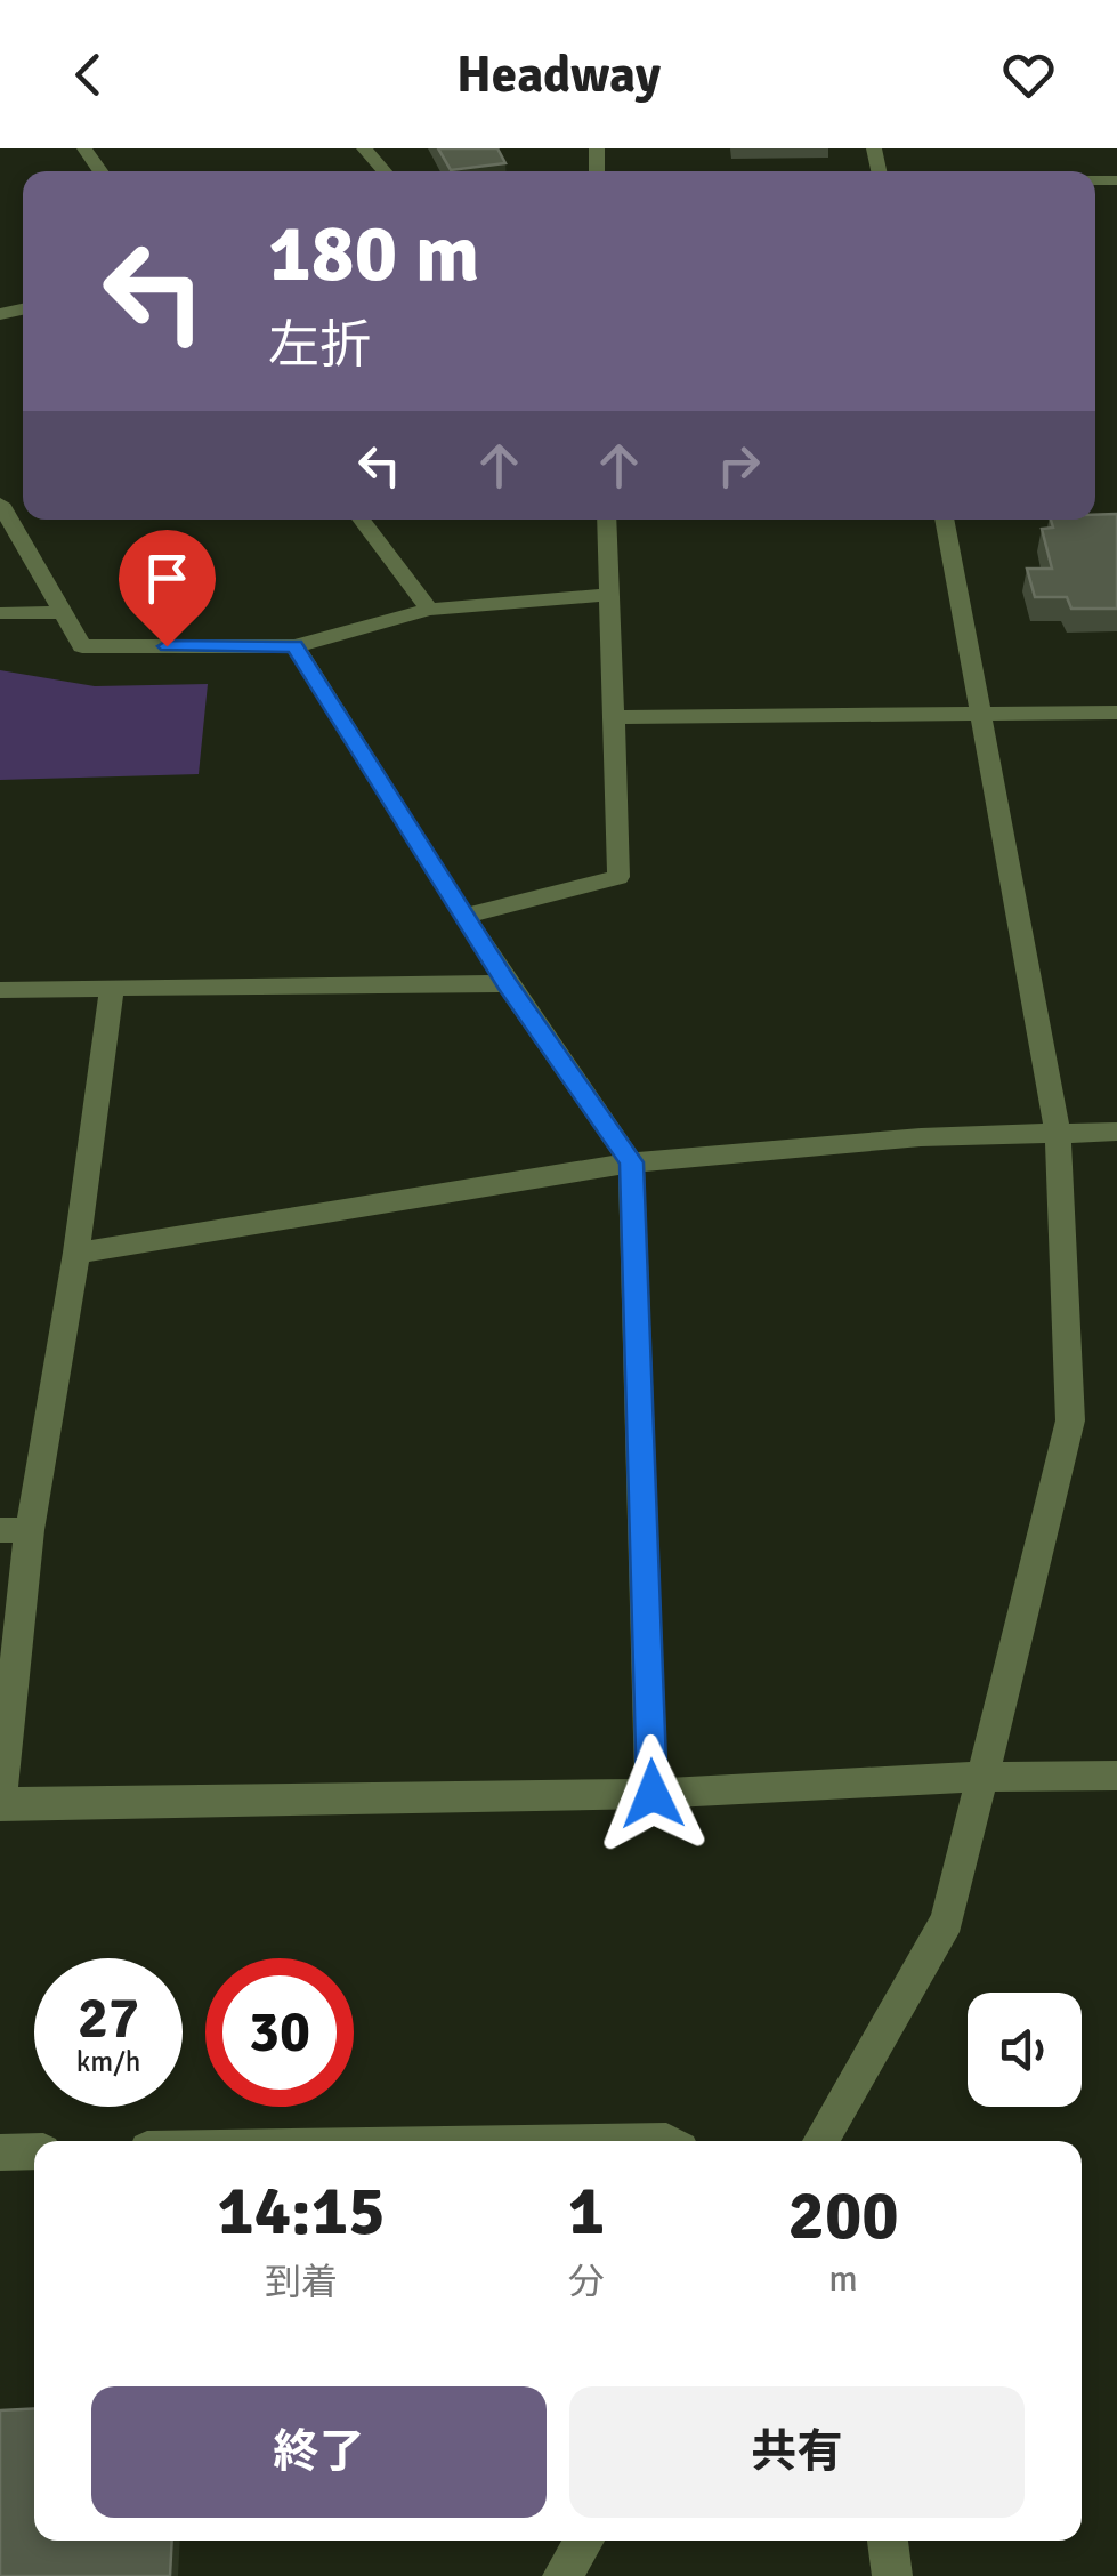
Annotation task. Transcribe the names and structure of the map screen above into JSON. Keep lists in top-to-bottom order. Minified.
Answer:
{"page":{"header":"Headway","turn":["180 m","左折"],"speed":"27 km/h","limit":"30","eta":["14:15","到着","1","分","200","m"],"buttons":["終了","共有"]}}
